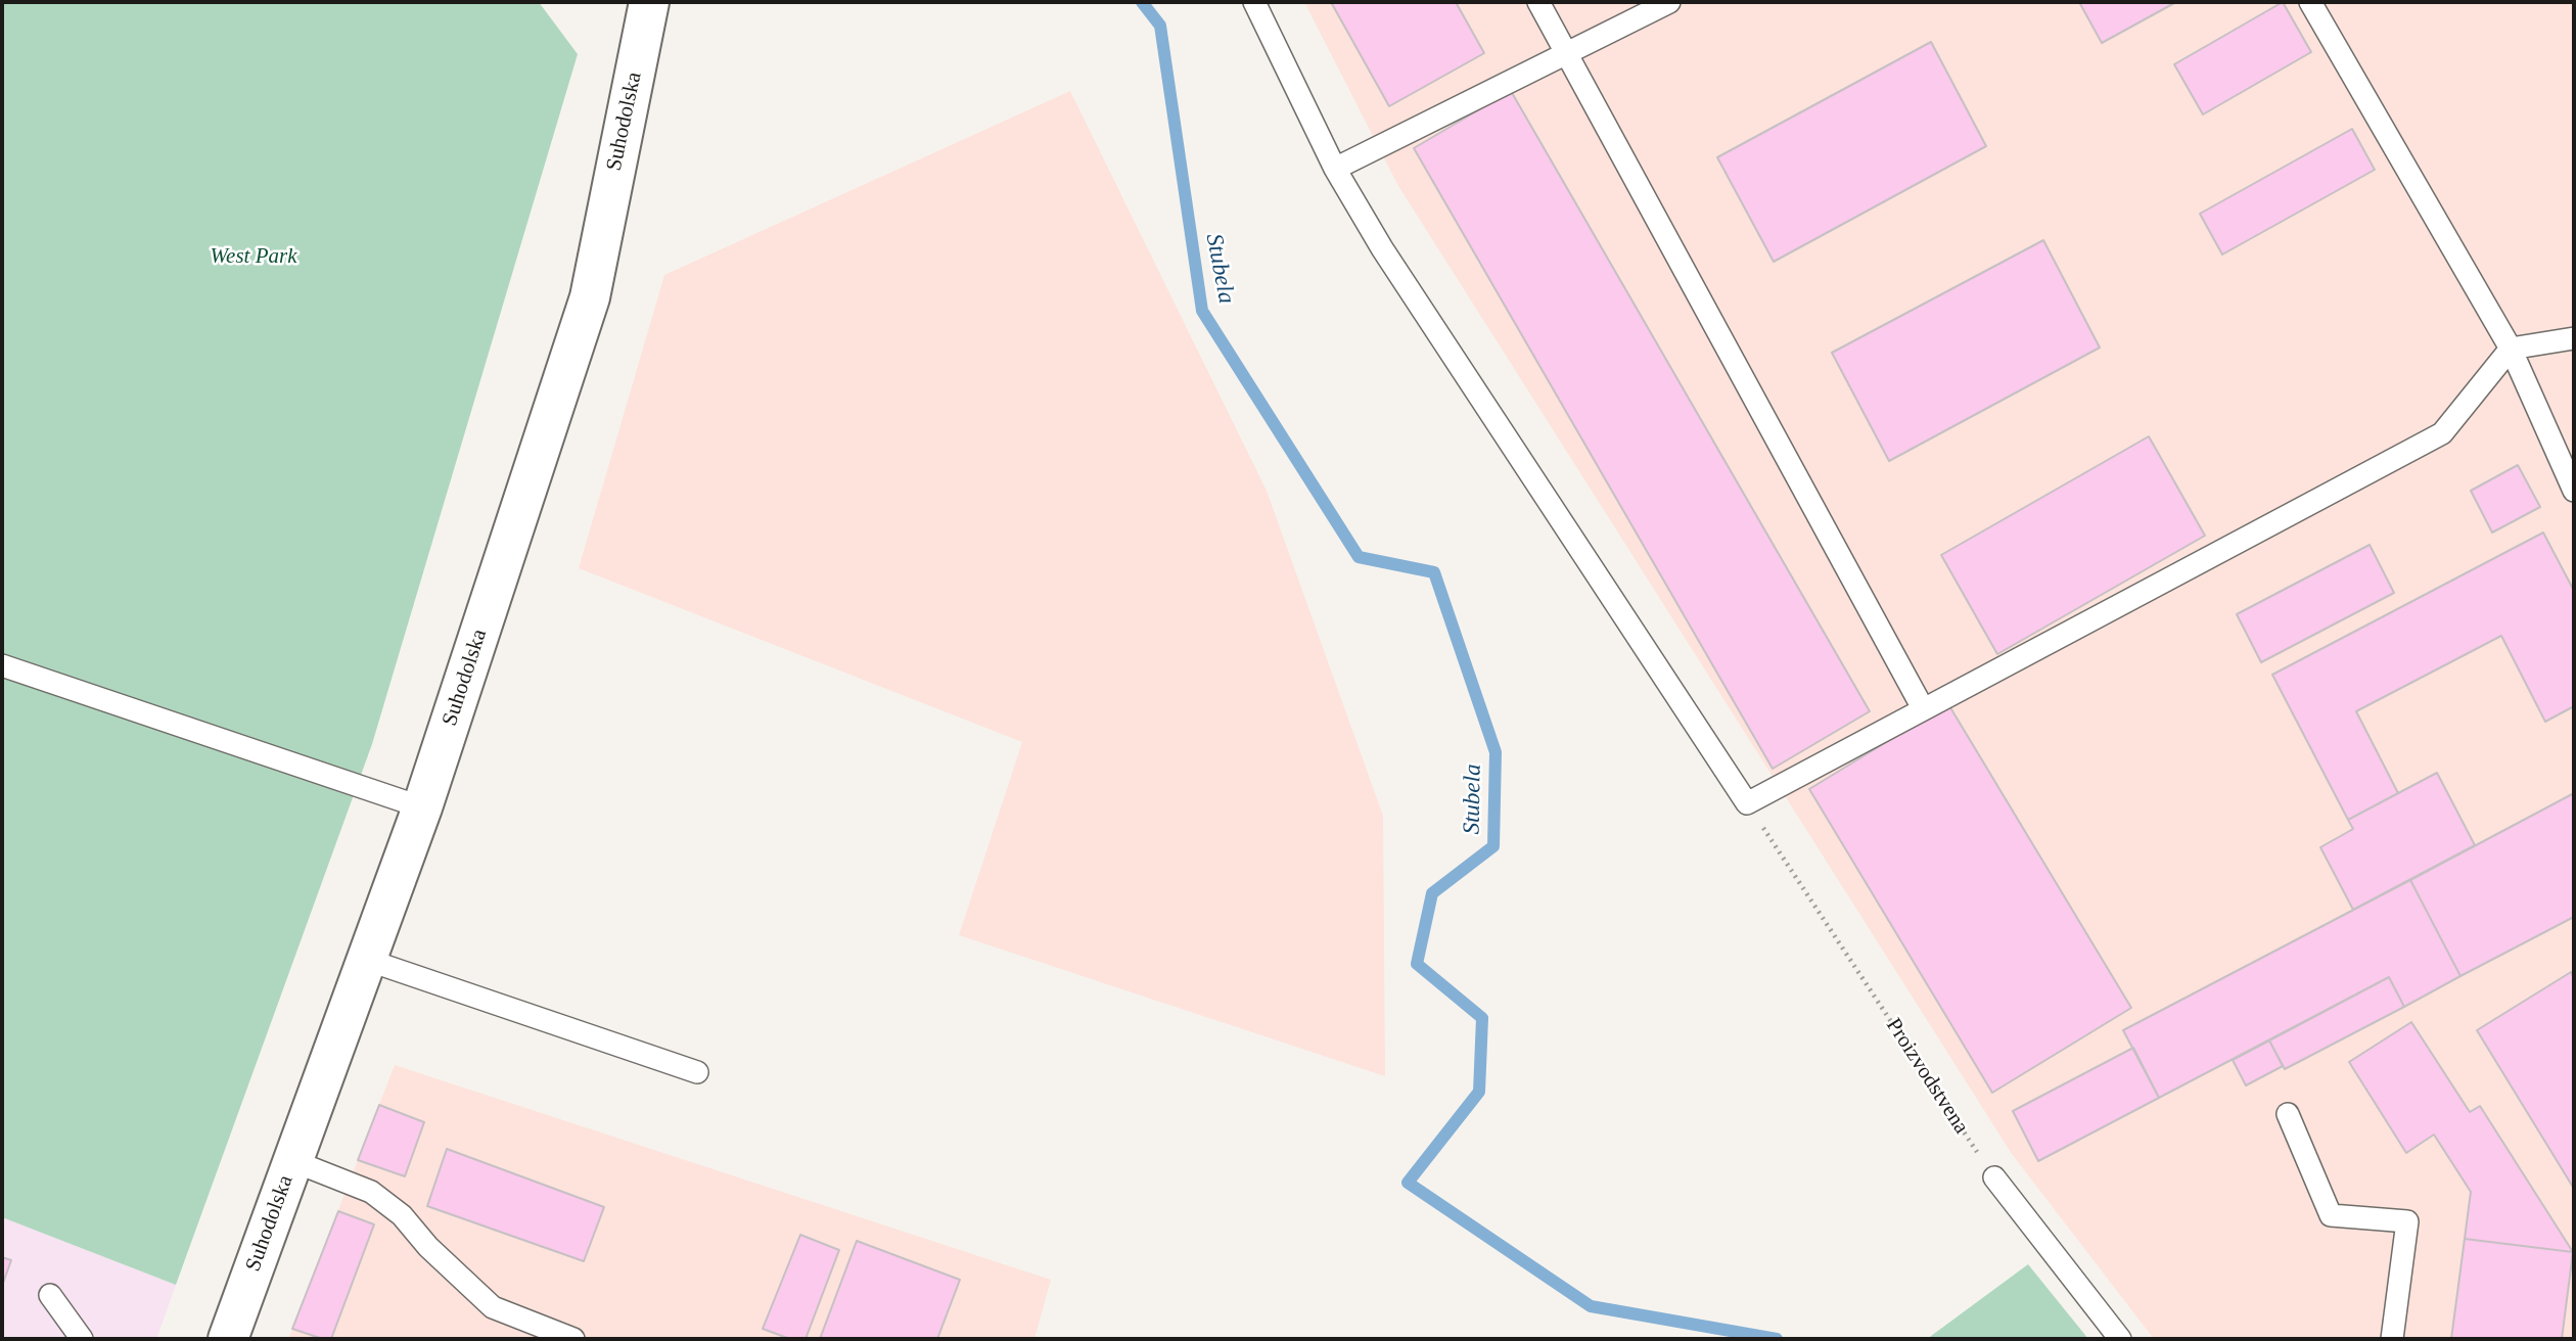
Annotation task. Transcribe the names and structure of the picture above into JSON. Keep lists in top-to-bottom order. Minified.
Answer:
{"streets":{"street":["Suhodolska"],"path":["Proizvodstvena"]},"water":["Stubela"],"parks":["West Park"]}
